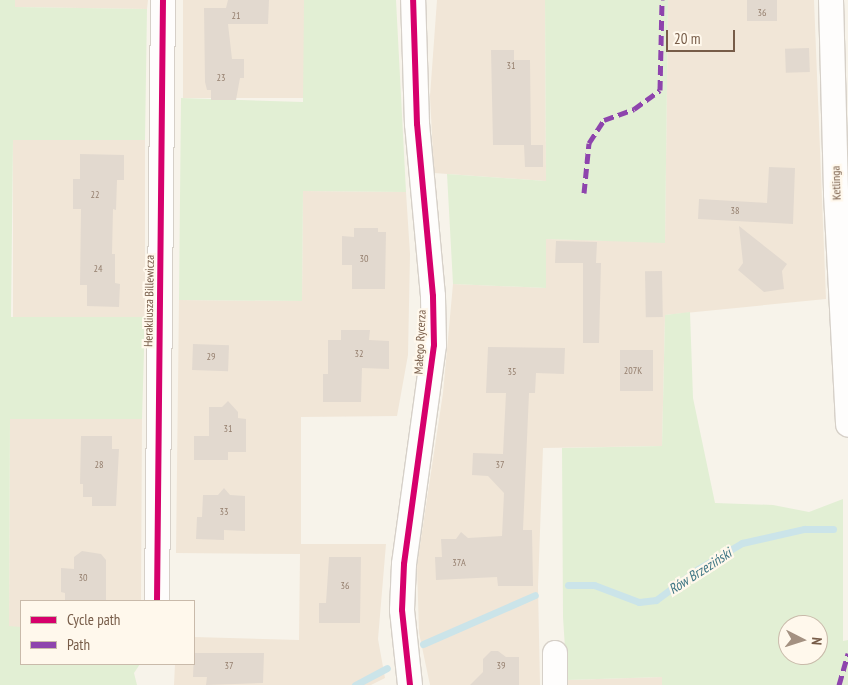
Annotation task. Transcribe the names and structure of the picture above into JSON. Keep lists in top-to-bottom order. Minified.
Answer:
{"streets":{"street":["Ketlinga","Herakliusza Billewicza","Małego Rycerza"]},"water":["Rów Brzeziński"],"house_numbers":["36","21","31","23","22","38","30","24","32","29","207K","35","31","28","37","33","37A","30","36","37","39"],"legend":["Cycle path","Path"],"scale_bar":"20 m","north":"right"}
